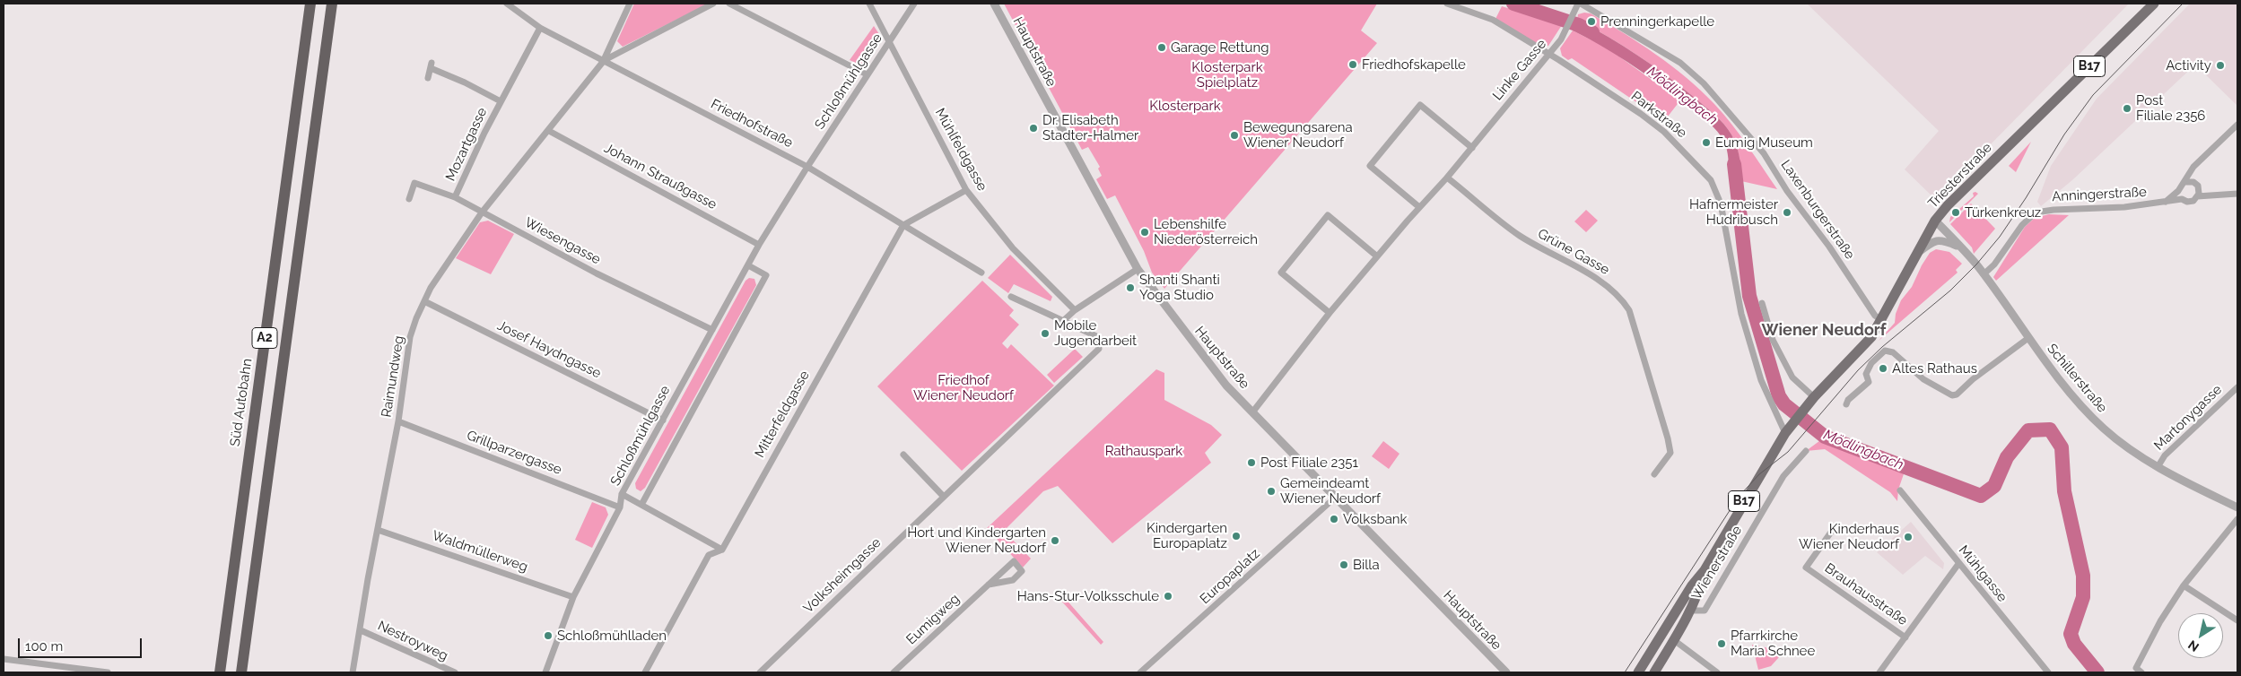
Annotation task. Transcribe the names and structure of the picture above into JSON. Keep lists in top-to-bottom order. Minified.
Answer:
{"streets":{"highway":["A2","Süd Autobahn"],"main road":["B17","Triesterstraße","Wienerstraße"],"street":["Hauptstraße","Linke Gasse","Schloßmühlgasse","Parkstraße","Friedhofstraße","Mozartgasse","Mühlfeldgasse","Johann Straußgasse","Anningerstraße","Laxenburgerstraße","Wiesengasse","Grüne Gasse","Josef Haydngasse","Raimundweg","Schillerstraße","Mitterfeldgasse","Martonygasse","Grillparzergasse","Waldmüllerweg","Mühlgasse","Volksheimgasse","Europaplatz","Brauhausstraße","Eumigweg","Nestroyweg"]},"crossings":[["Hauptstraße","Linke Gasse"],["Hauptstraße","Europaplatz"],["Linke Gasse","Parkstraße"],["Linke Gasse","Laxenburgerstraße"],["Linke Gasse","Grüne Gasse"],["Schloßmühlgasse","Friedhofstraße"],["Schloßmühlgasse","Mühlfeldgasse"],["Schloßmühlgasse","Johann Straußgasse"],["Schloßmühlgasse","Wiesengasse"],["Schloßmühlgasse","Josef Haydngasse"],["Schloßmühlgasse","Grillparzergasse"],["Schloßmühlgasse","Waldmüllerweg"],["Parkstraße","Triesterstraße"],["Parkstraße","Wienerstraße"],["Friedhofstraße","Mozartgasse"],["Friedhofstraße","Raimundweg"],["Friedhofstraße","Mitterfeldgasse"],["Mozartgasse","Wiesengasse"],["Triesterstraße","Laxenburgerstraße"],["Triesterstraße","Schillerstraße"],["Triesterstraße","Wienerstraße"],["Johann Straußgasse","Raimundweg"],["Anningerstraße","Schillerstraße"],["Wiesengasse","Raimundweg"],["Josef Haydngasse","Raimundweg"],["Raimundweg","Grillparzergasse"],["Raimundweg","Waldmüllerweg"],["Raimundweg","Nestroyweg"],["Schillerstraße","Martonygasse"],["Mühlgasse","Brauhausstraße"]],"districts":["Wiener Neudorf"],"water":["Mödlingbach"],"parks":["Klosterpark Spielplatz","Klosterpark","Friedhof Wiener Neudorf","Rathauspark"],"places":["Prenningerkapelle","Garage Rettung","Friedhofskapelle","Activity","Post Filiale 2356","Dr. Elisabeth Stadter-Halmer","Bewegungsarena Wiener Neudorf","Eumig Museum","Hafnermeister Hudribusch","Türkenkreuz","Lebenshilfe Niederösterreich","Shanti Shanti Yoga Studio","Mobile Jugendarbeit","Altes Rathaus","Post Filiale 2351","Gemeindeamt Wiener Neudorf","Volksbank","Kindergarten Europaplatz","Kinderhaus Wiener Neudorf","Hort und Kindergarten Wiener Neudorf","Billa","Hans-Stur-Volksschule","Schloßmühlladen","Pfarrkirche Maria Schnee"],"scale_bar":"100 m","north":"bottom left"}
